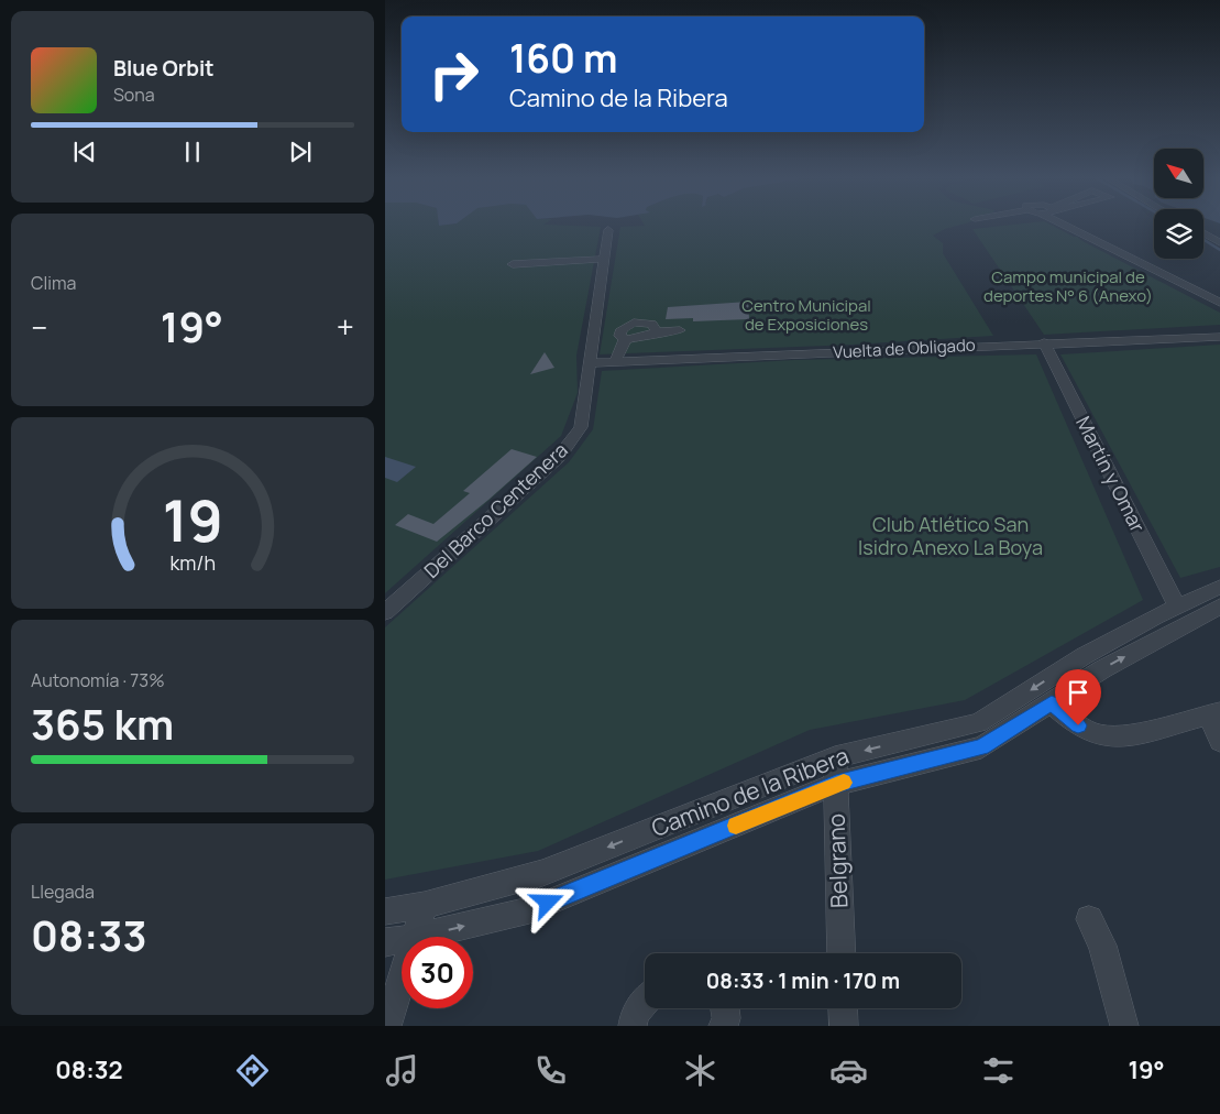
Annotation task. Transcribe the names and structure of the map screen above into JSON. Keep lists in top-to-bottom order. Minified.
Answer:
{"streets":{"street":["Vuelta de Obligado","Martín y Omar","Del Barco Centenera","Camino de la Ribera","Belgrano"]},"crossings":[["Vuelta de Obligado","Martín y Omar"],["Vuelta de Obligado","Del Barco Centenera"],["Martín y Omar","Camino de la Ribera"],["Camino de la Ribera","Belgrano"]],"parks":["Campo municipal de deportes N° 6 (Anexo)","Centro Municipal de Exposiciones","Club Atlético San Isidro Anexo La Boya"],"north":"top left","page":{"turn":["160 m","Camino de la Ribera"],"song":["Blue Orbit","Sona"],"tile":["Clima",["Autonomía · 73%","365 km"],["Llegada","08:33"]],"heat":["−","19°","+"],"limit":"30","trip":"08:33 · 1 min · 170 m","tabs":["08:32","19°"],"gauge":["19","km/h"]}}
